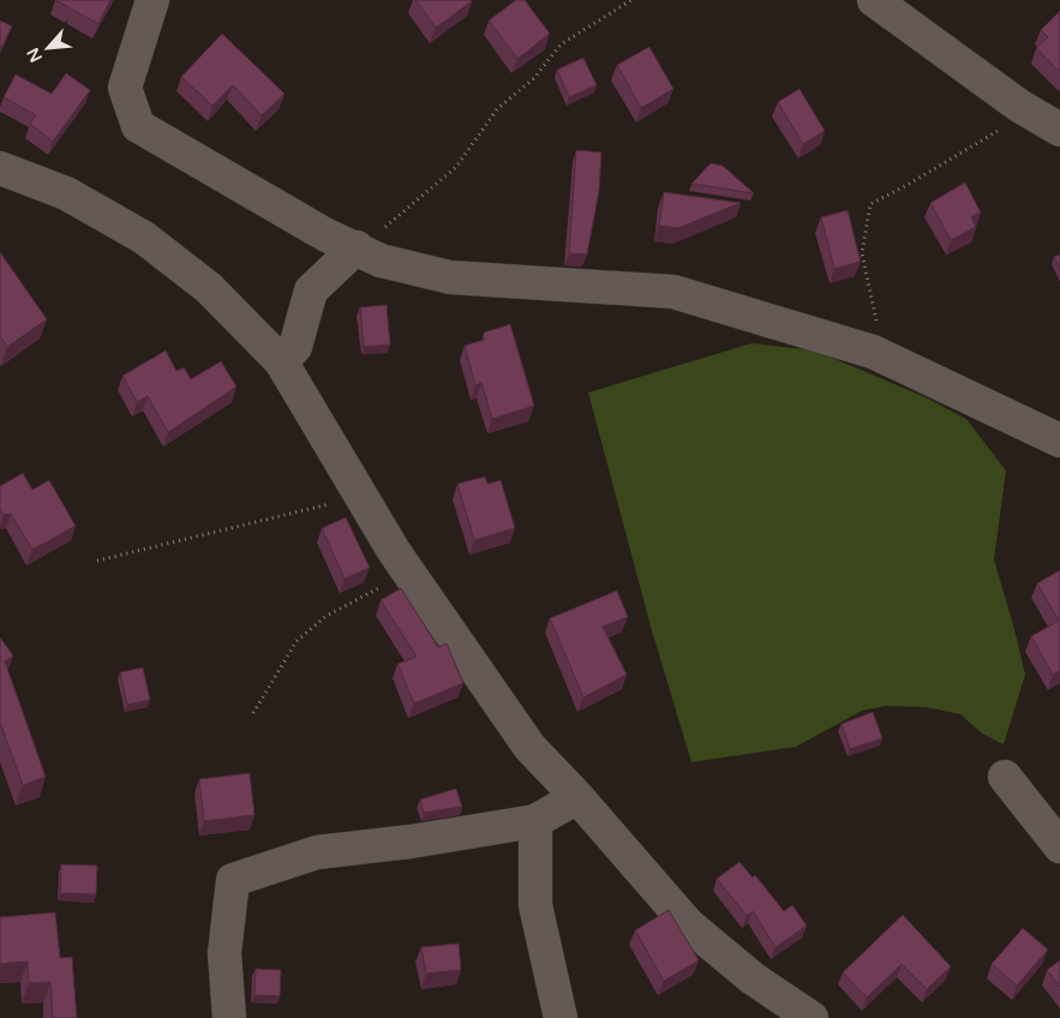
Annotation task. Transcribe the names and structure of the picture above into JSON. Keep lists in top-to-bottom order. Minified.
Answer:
{"north":"bottom left"}
